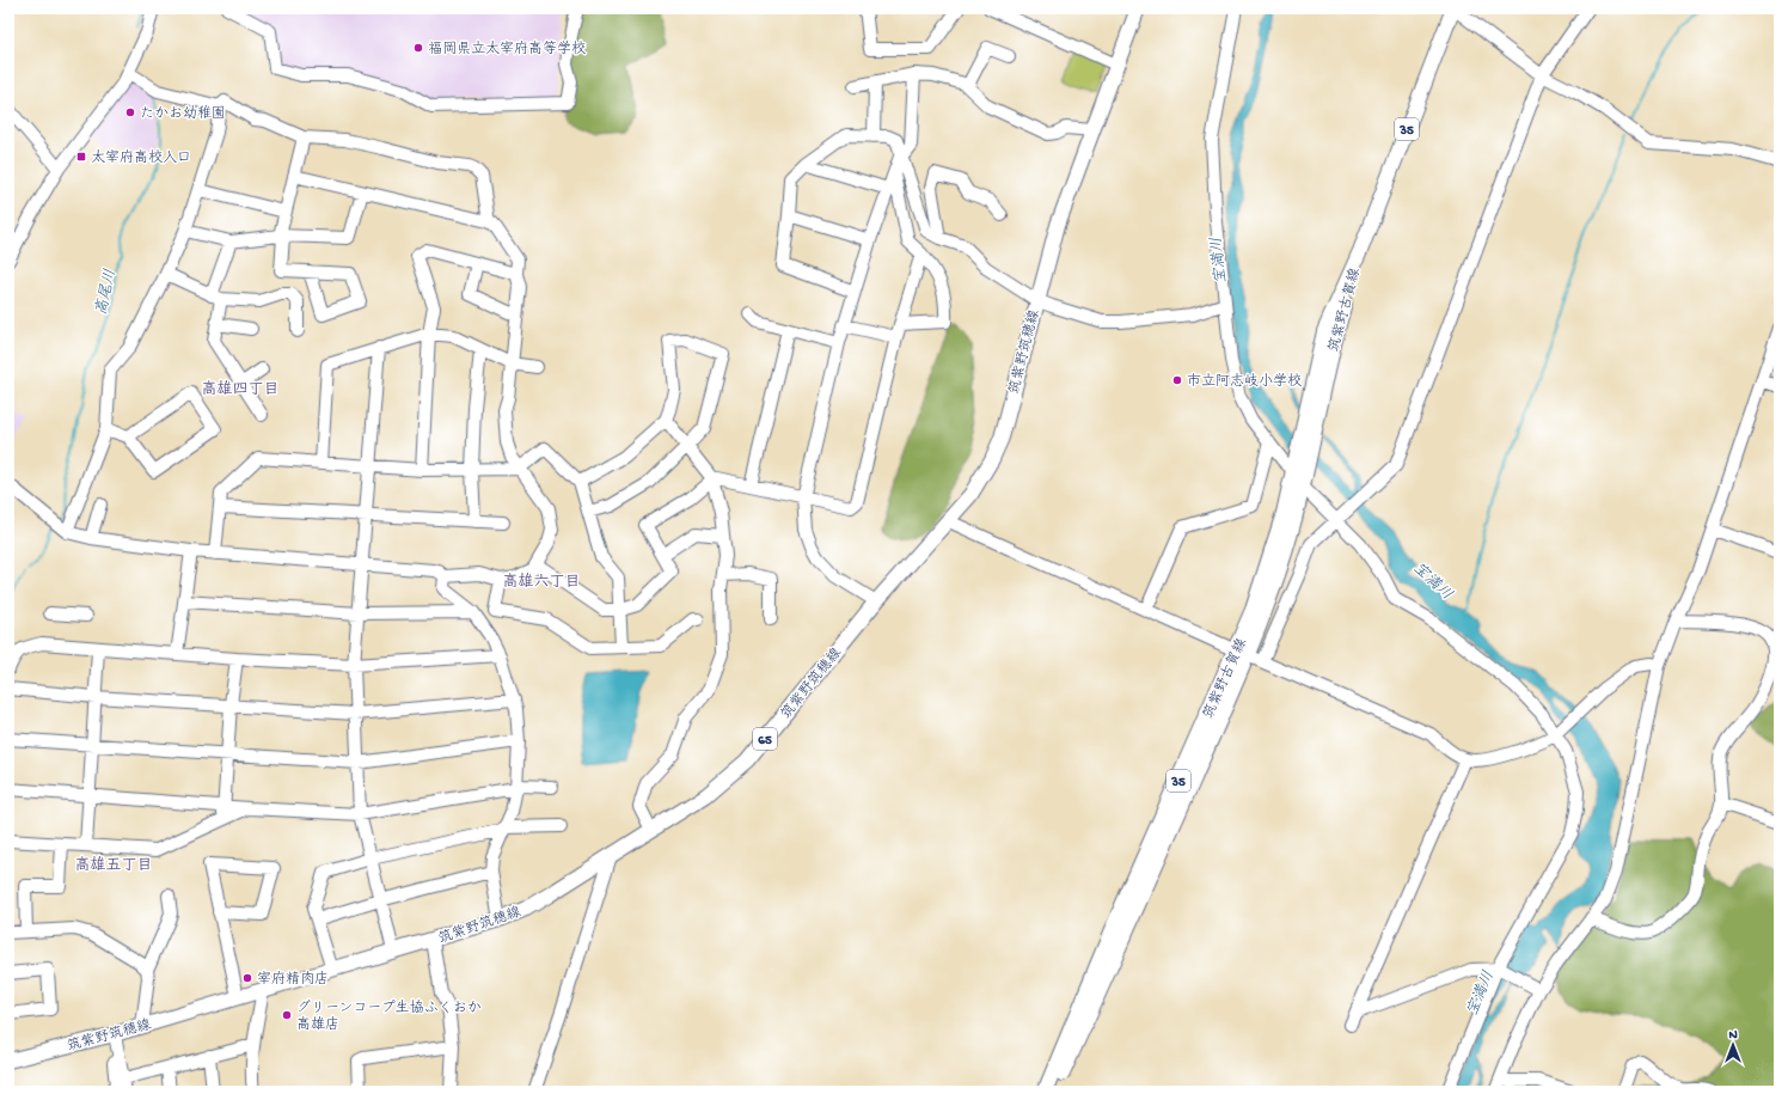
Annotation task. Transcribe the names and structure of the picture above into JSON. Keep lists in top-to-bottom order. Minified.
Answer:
{"streets":{"main road":["35","筑紫野古賀線","筑紫野筑穂線","65"]},"districts":["高雄四丁目","高雄六丁目","高雄五丁目"],"water":["宝満川","高尾川"],"places":{"other":["福岡県立太宰府高等学校","たかお幼稚園","市立阿志岐小学校","宰府精肉店","グリーンコープ生協ふくおか 高雄店"],"transit":["太宰府高校入口"]},"north":"top"}
